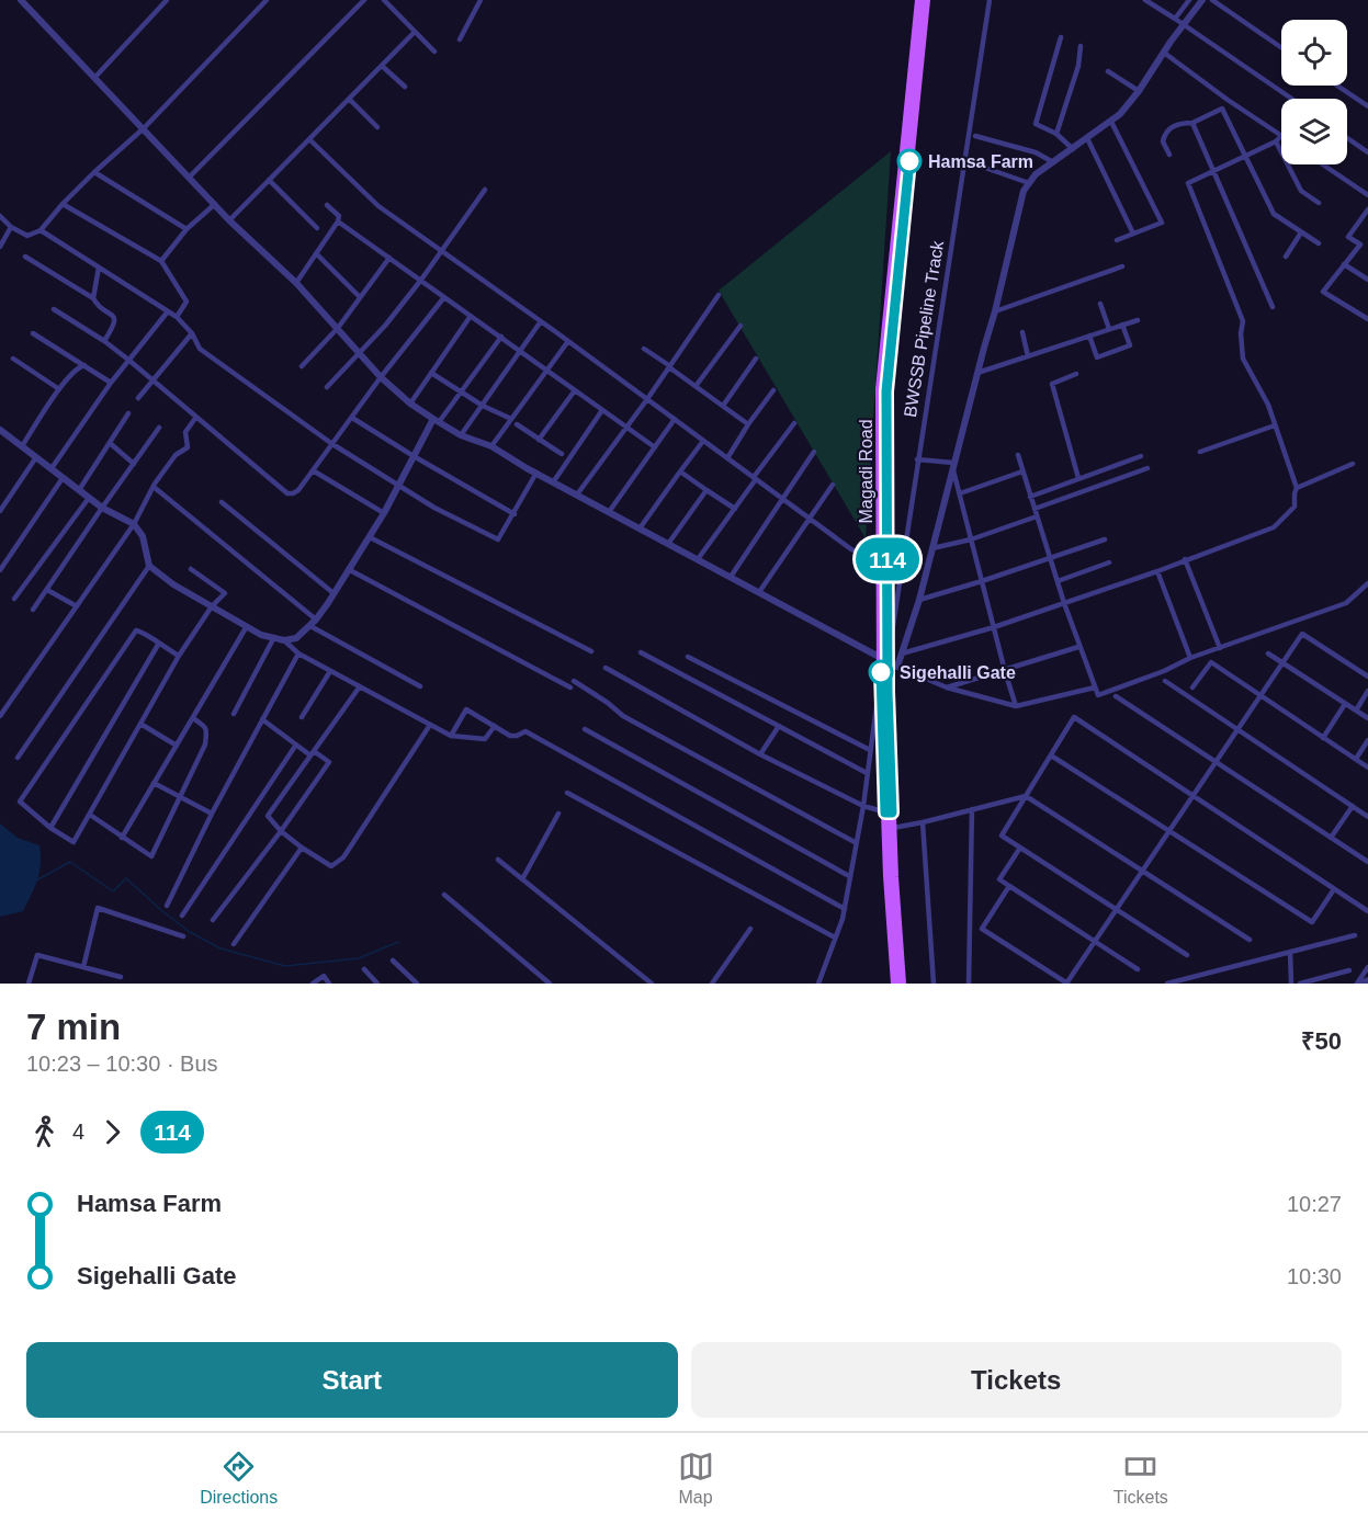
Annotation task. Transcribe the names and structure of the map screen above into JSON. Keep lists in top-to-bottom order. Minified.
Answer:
{"streets":{"main road":["Magadi Road"],"street":["BWSSB Pipeline Track"]},"crossings":[["BWSSB Pipeline Track","Magadi Road"]],"places":["Hamsa Farm","Sigehalli Gate"],"lines":["bus line 114"],"page":{"on_map":"114","heading":["7 min","10:23 – 10:30 · Bus","₹50"],"legs":["4","114"],"list":[{"name":"Hamsa Farm","value":"10:27"},{"name":"Sigehalli Gate","value":"10:30"}],"buttons":["Start","Tickets"],"tabs":["Directions","Map","Tickets"]}}
